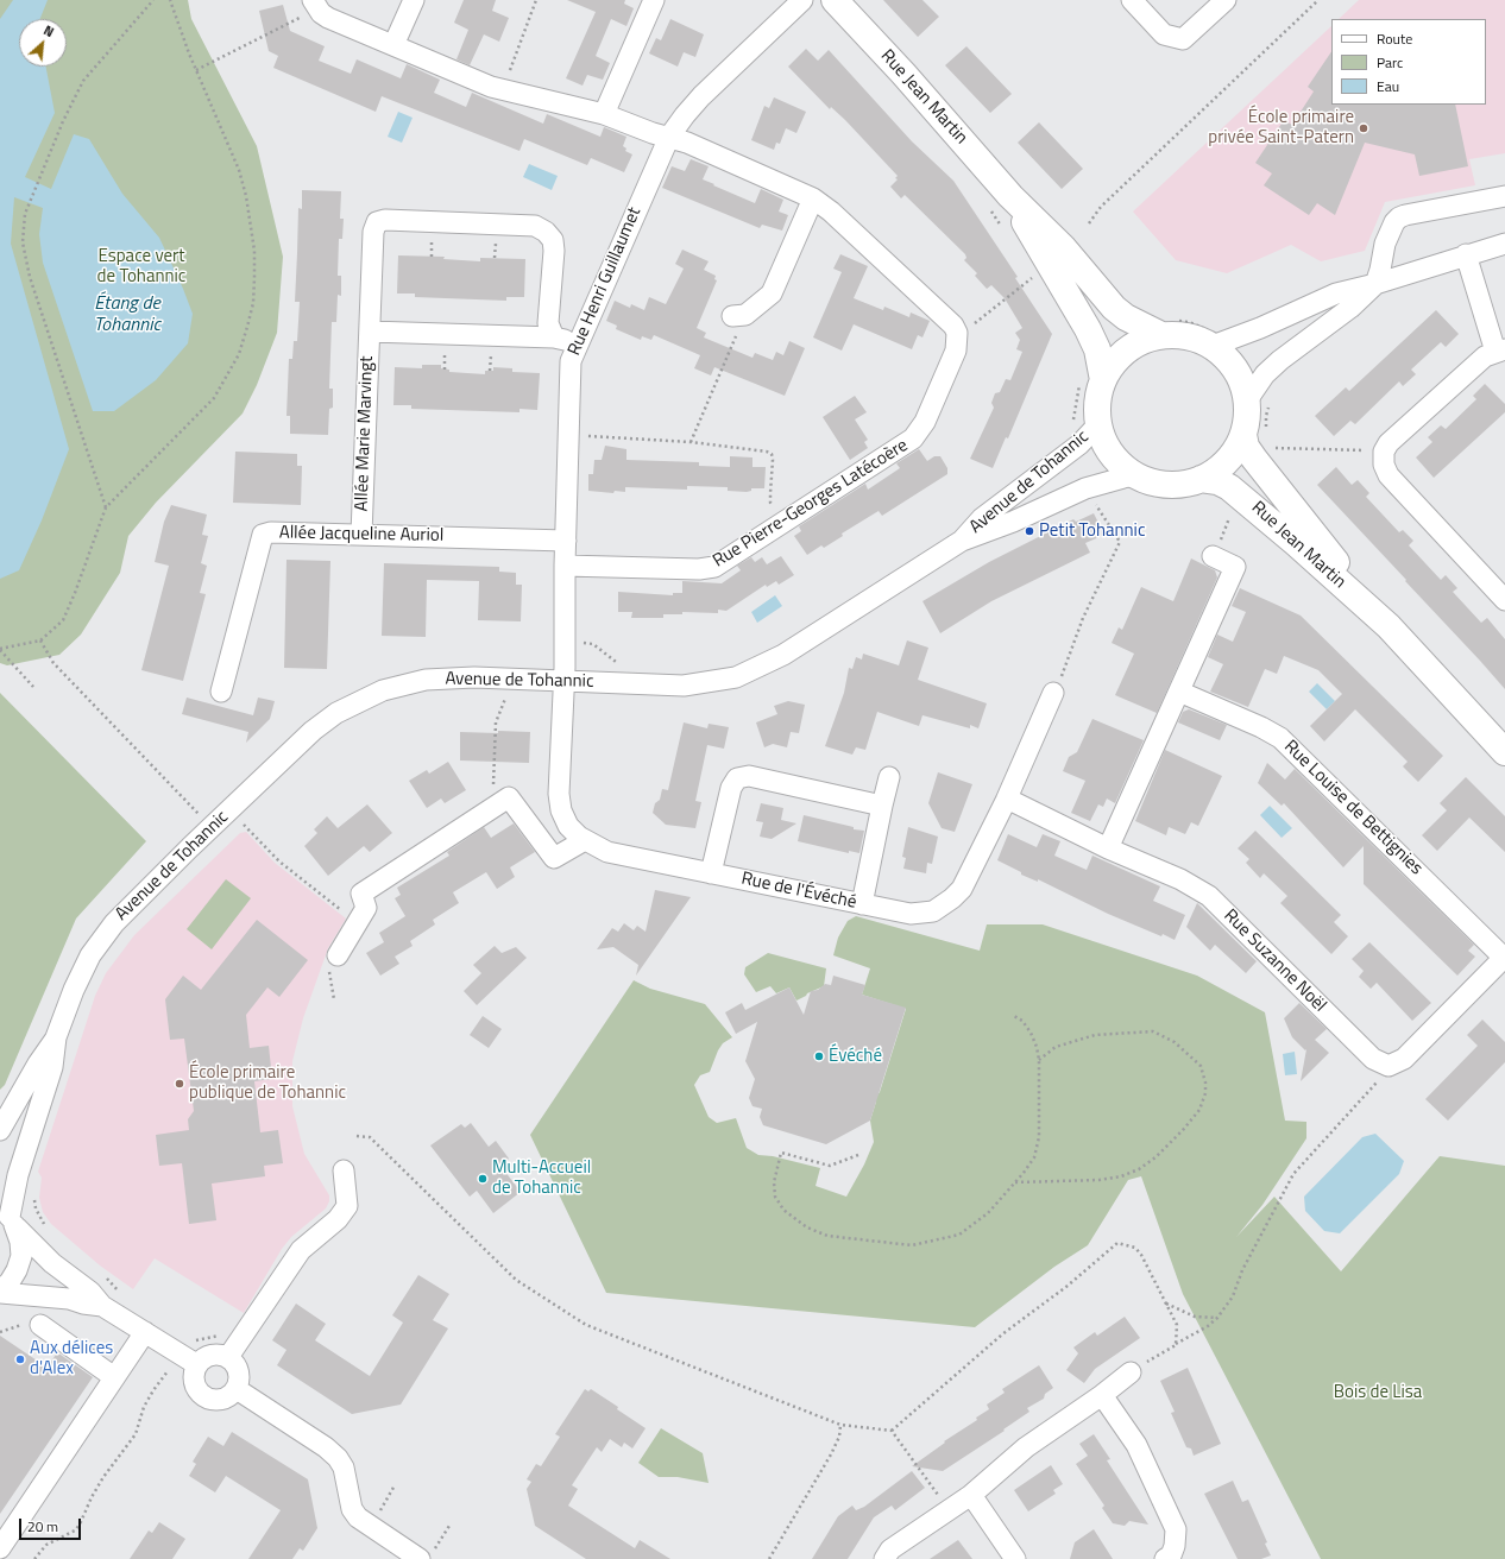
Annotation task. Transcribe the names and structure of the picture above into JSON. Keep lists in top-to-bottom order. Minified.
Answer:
{"streets":{"main road":["Rue Jean Martin"],"street":["Rue Henri Guillaumet","Allée Marie Marvingt","Avenue de Tohannic","Rue Pierre-Georges Latécoère","Allée Jacqueline Auriol","Rue Louise de Bettignies","Rue de l'Évéché","Rue Suzanne Noël"]},"crossings":[["Rue Jean Martin","Avenue de Tohannic"],["Rue Henri Guillaumet","Allée Marie Marvingt"],["Rue Henri Guillaumet","Avenue de Tohannic"],["Rue Henri Guillaumet","Rue Pierre-Georges Latécoère"],["Rue Henri Guillaumet","Allée Jacqueline Auriol"],["Rue Henri Guillaumet","Rue de l'Évéché"],["Allée Marie Marvingt","Allée Jacqueline Auriol"],["Avenue de Tohannic","Rue de l'Évéché"],["Rue de l'Évéché","Rue Suzanne Noël"]],"water":["Étang de Tohannic"],"parks":["Espace vert de Tohannic","Bois de Lisa"],"places":["École primaire privée Saint-Patern","Petit Tohannic","Évéché","École primaire publique de Tohannic","Multi-Accueil de Tohannic","Aux délices d'Alex"],"legend":["Route","Parc","Eau"],"scale_bar":"20 m","north":"top right"}
